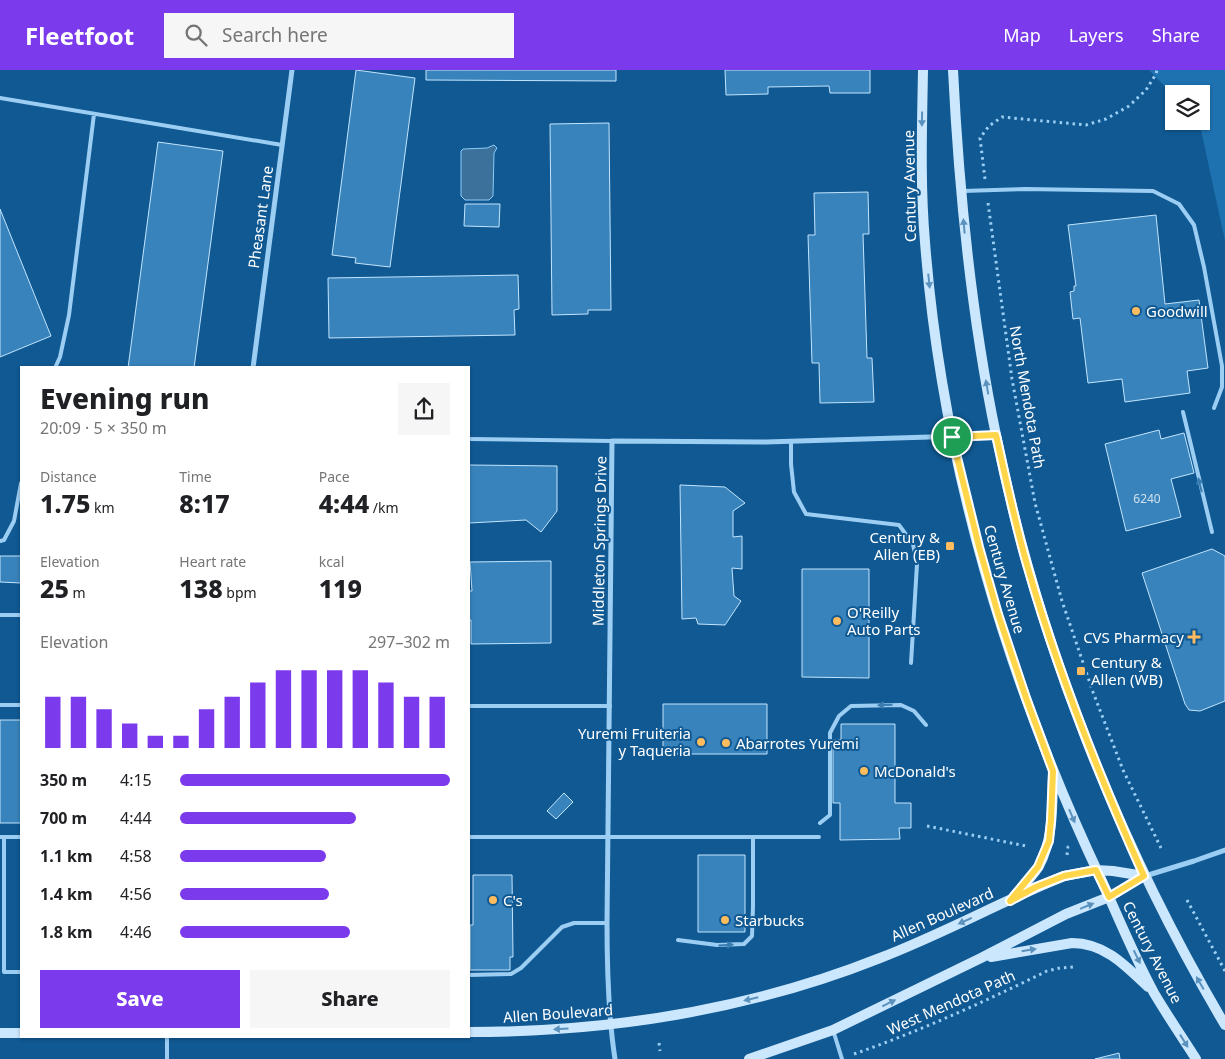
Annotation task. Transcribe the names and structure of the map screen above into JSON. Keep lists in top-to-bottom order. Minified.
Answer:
{"streets":{"main road":["Century Avenue","Allen Boulevard"],"street":["Pheasant Lane","Middleton Springs Drive"],"path":["North Mendota Path","West Mendota Path"]},"crossings":[["Century Avenue","Middleton Springs Drive"],["Century Avenue","Allen Boulevard"],["Middleton Springs Drive","Allen Boulevard"]],"places":{"other":["Goodwill","O'Reilly Auto Parts","Yuremi Fruiteria y Taqueria","Abarrotes Yuremi","McDonald's","C's","Starbucks"],"transit":["Century & Allen (EB)","Century & Allen (WB)"],"health":["CVS Pharmacy"]},"house_numbers":["6240"],"page":{"header":"Fleetfoot","search":"Search here","nav":["Map","Layers","Share"],"heading":["Evening run","20:09 · 5 × 350 m"],"stats":[["Distance","1.75 km"],["Time","8:17"],["Pace","4:44 /km"],["Elevation","25 m"],["Heart rate","138 bpm"],["kcal","119"]],"chart":["Elevation","297–302 m"],"list":[{"name":"350 m","note":"4:15"},{"name":"700 m","note":"4:44"},{"name":"1.1 km","note":"4:58"},{"name":"1.4 km","note":"4:56"},{"name":"1.8 km","note":"4:46"}],"buttons":["Save","Share"]}}
